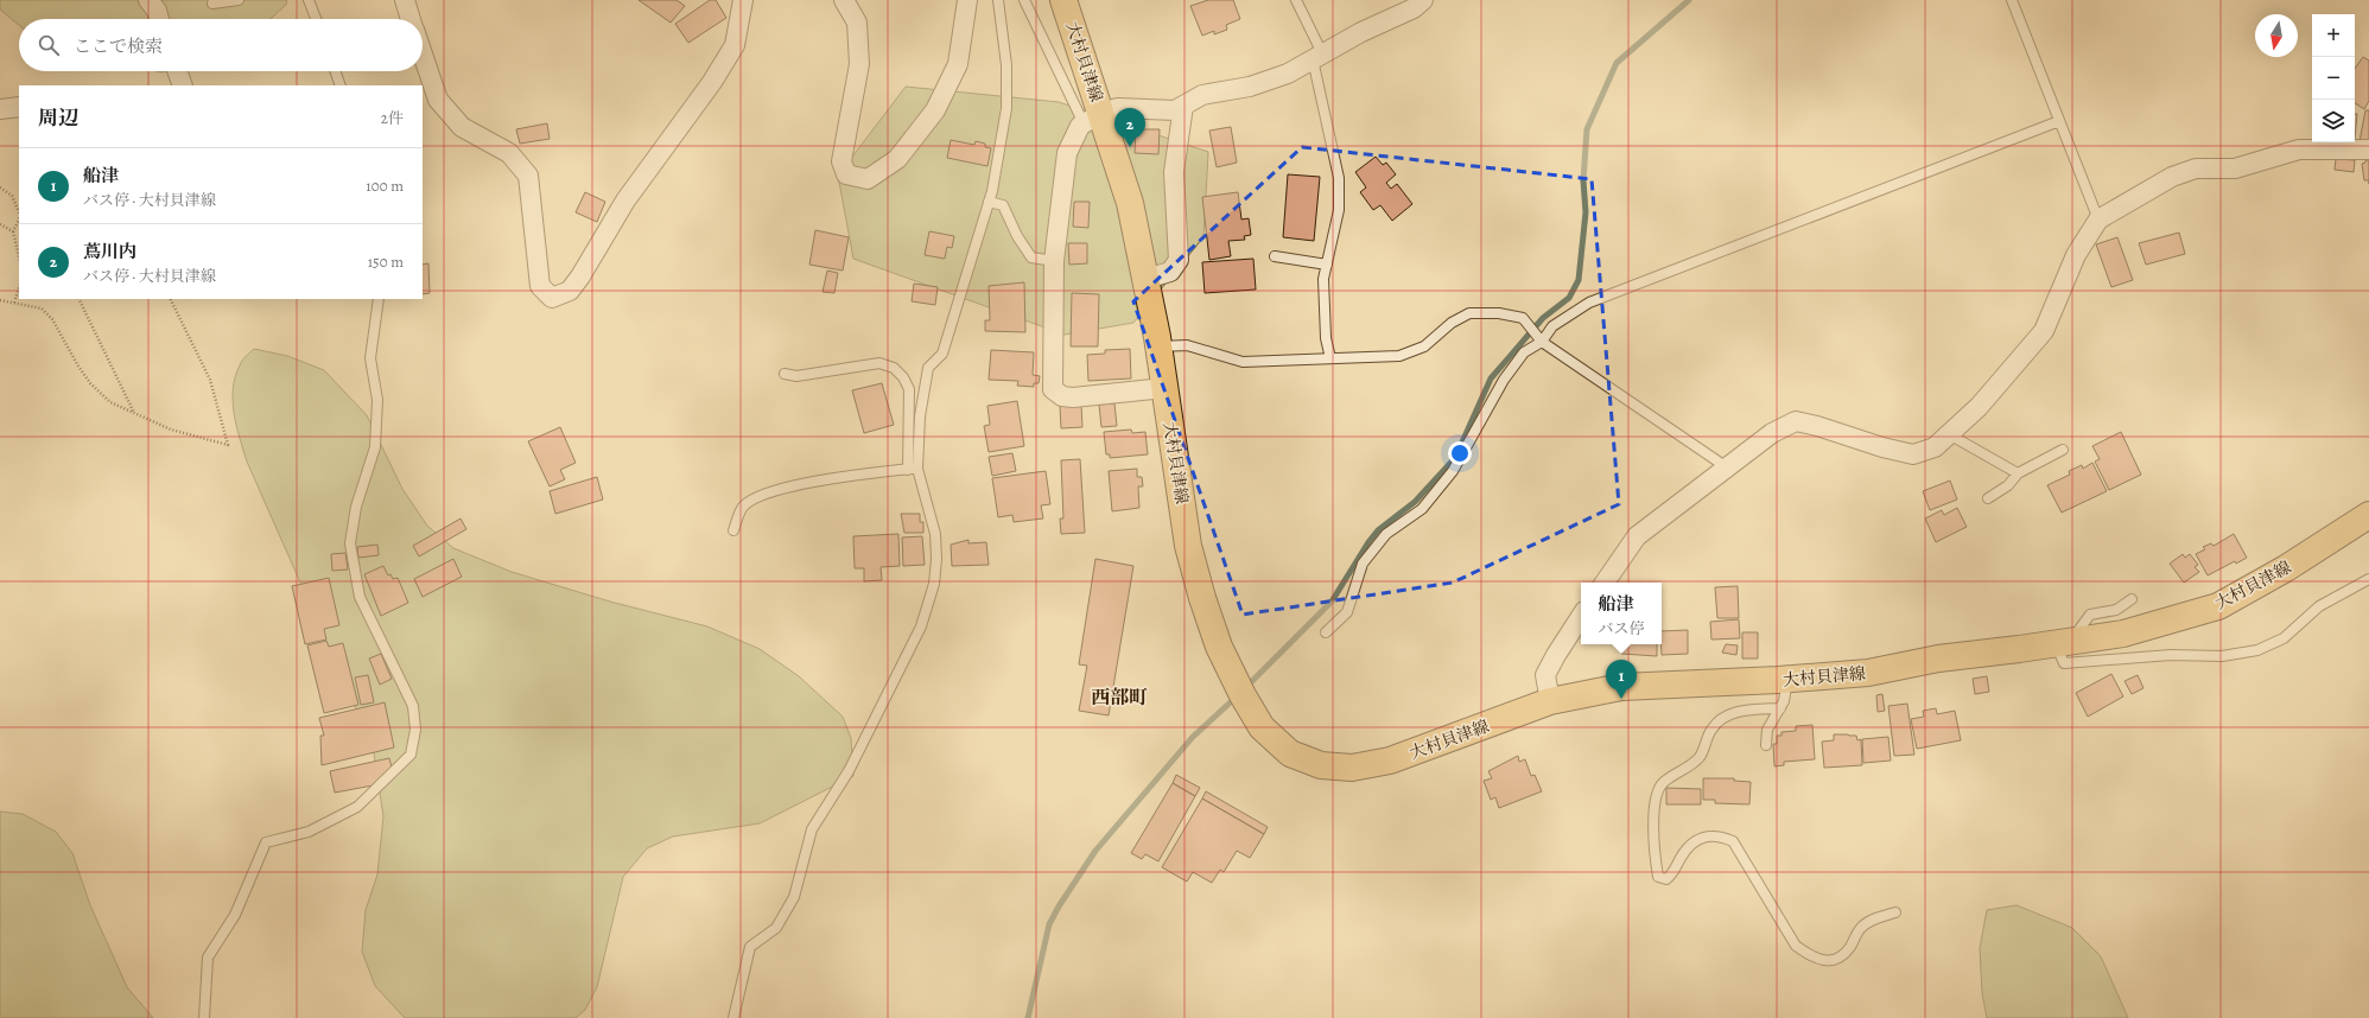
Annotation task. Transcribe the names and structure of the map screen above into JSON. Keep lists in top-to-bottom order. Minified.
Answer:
{"streets":{"main road":["大村貝津線"]},"districts":["西部町"],"north":"bottom","page":{"map_buttons":["+","−"],"search":"ここで検索","heading":["周辺","2件"],"pins":["2","1"],"list":[{"mark":"1","name":"船津","note":"バス停 · 大村貝津線","value":"100 m"},{"mark":"2","name":"蔦川内","note":"バス停 · 大村貝津線","value":"150 m"}],"popup":["船津","バス停"]}}
